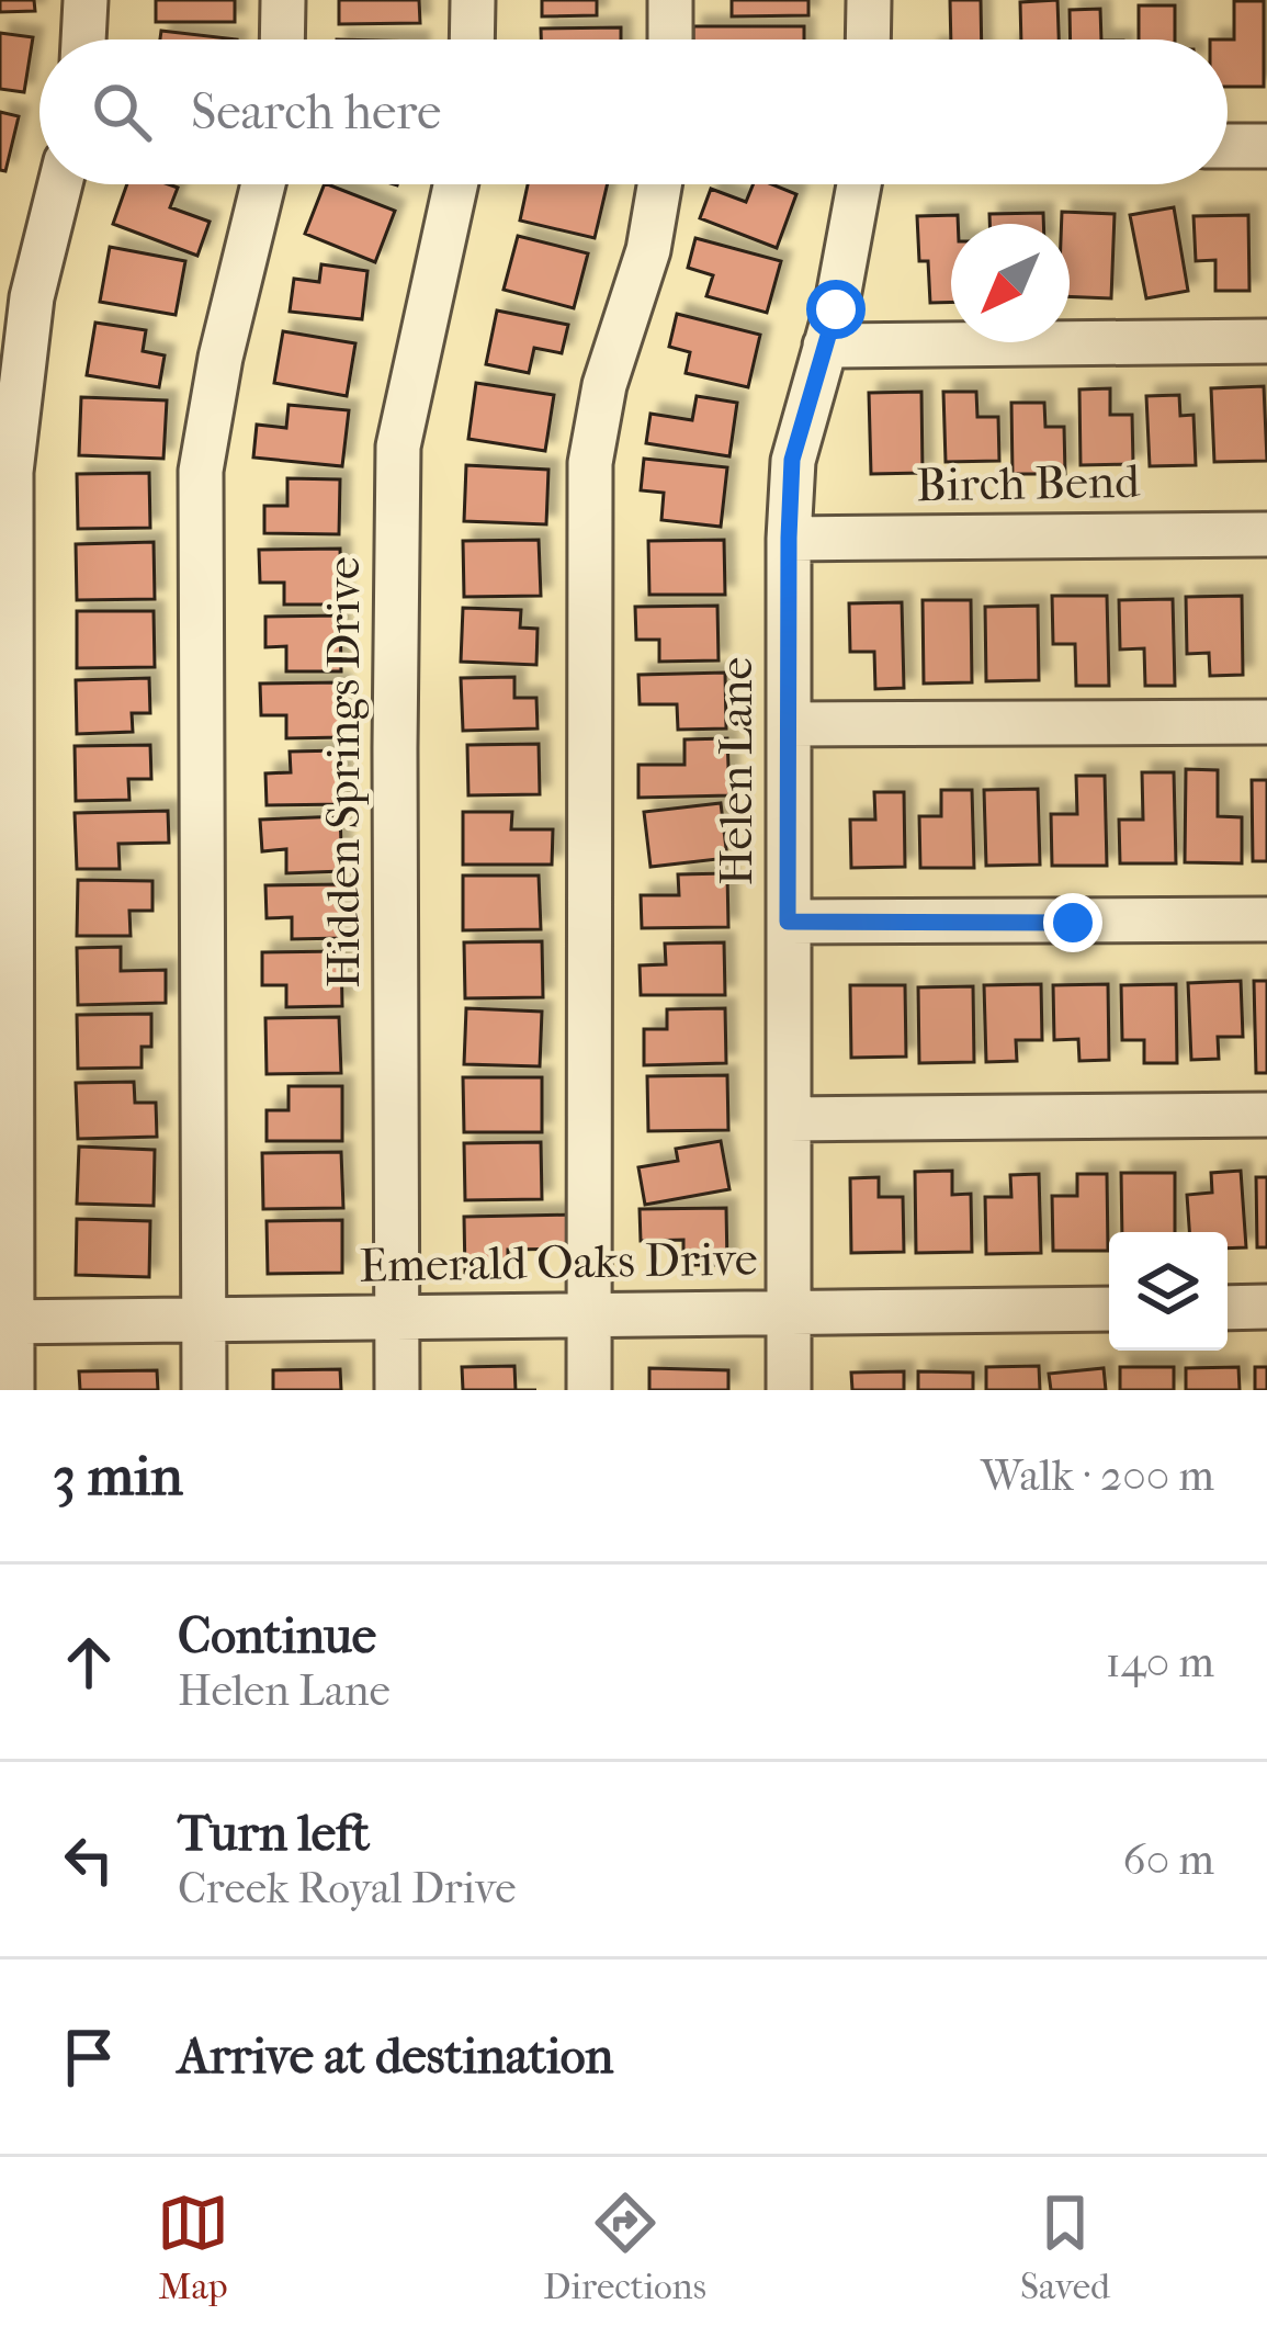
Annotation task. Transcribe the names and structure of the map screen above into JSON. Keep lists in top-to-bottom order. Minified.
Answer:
{"streets":{"street":["Birch Bend","Helen Lane","Hidden Springs Drive","Emerald Oaks Drive"]},"crossings":[["Birch Bend","Helen Lane"],["Helen Lane","Emerald Oaks Drive"],["Hidden Springs Drive","Emerald Oaks Drive"]],"north":"bottom left","page":{"search":"Search here","heading":["3 min","Walk · 200 m"],"list":[["Continue","Helen Lane","140 m"],["Turn left","Creek Royal Drive","60 m"],"Arrive at destination"],"nav":["Map","Directions","Saved"]}}
